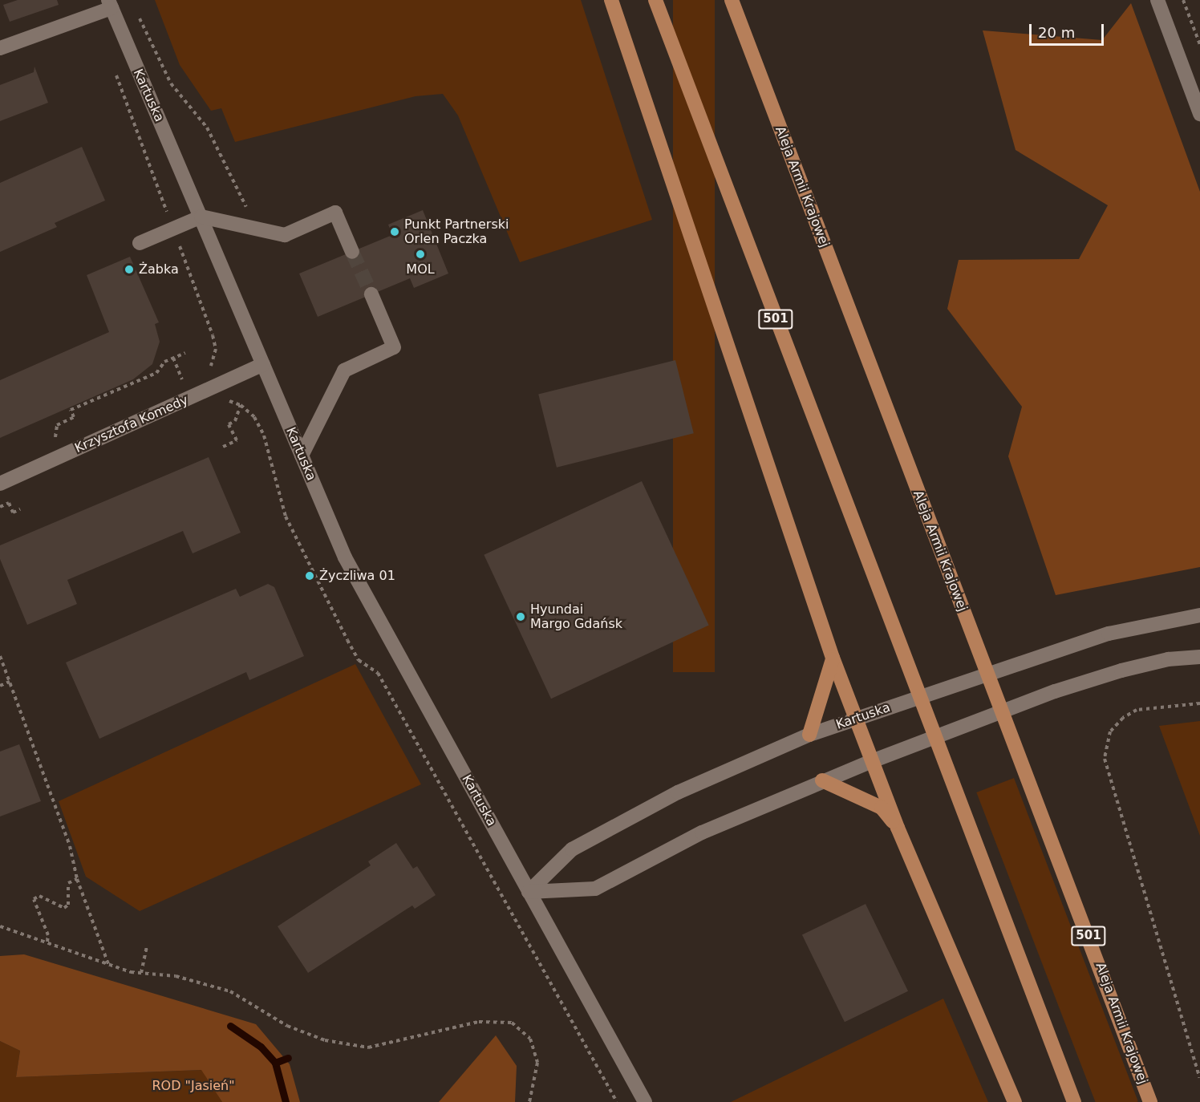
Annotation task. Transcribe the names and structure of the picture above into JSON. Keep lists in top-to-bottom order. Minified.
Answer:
{"streets":{"main road":["Aleja Armii Krajowej","501"],"street":["Kartuska","Krzysztofa Komedy"]},"crossings":[["Kartuska","Krzysztofa Komedy"]],"parks":["ROD \"Jasień\""],"places":["Punkt Partnerski Orlen Paczka","MOL","Żabka","Życzliwa 01","Hyundai Margo Gdańsk"],"scale_bar":"20 m"}
